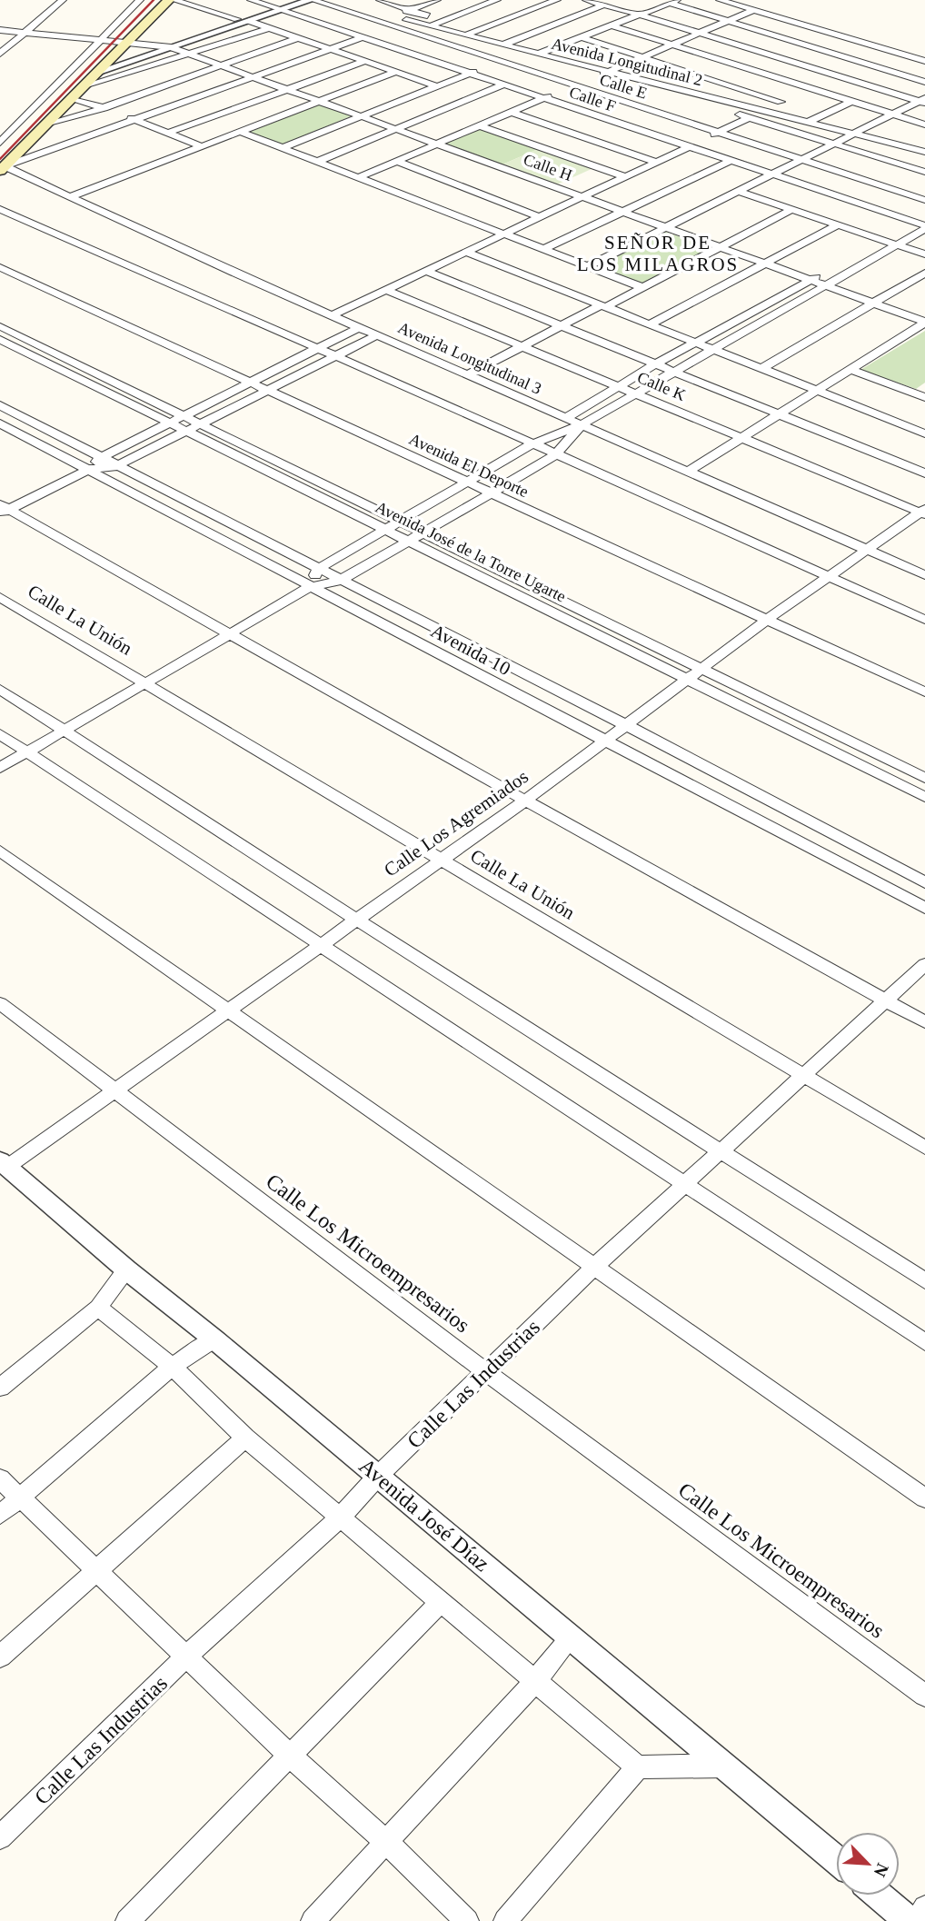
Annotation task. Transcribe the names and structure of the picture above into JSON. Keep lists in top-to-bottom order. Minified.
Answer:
{"streets":{"street":["Avenida Longitudinal 2","Calle E","Calle F","Calle H","Avenida Longitudinal 3","Calle K","Avenida El Deporte","Avenida José de la Torre Ugarte","Calle La Unión","Avenida 10","Calle Los Agremiados","Calle Los Microempresarios","Calle Las Industrias","Avenida José Díaz"]},"crossings":[["Avenida Longitudinal 3","Calle Los Agremiados"],["Calle K","Calle Los Agremiados"],["Avenida El Deporte","Calle Los Agremiados"],["Avenida José de la Torre Ugarte","Calle Los Agremiados"],["Calle La Unión","Calle Los Agremiados"],["Calle La Unión","Calle Las Industrias"],["Avenida 10","Calle Los Agremiados"],["Calle Los Agremiados","Calle Los Microempresarios"],["Calle Los Agremiados","Avenida José Díaz"],["Calle Los Microempresarios","Calle Las Industrias"],["Calle Las Industrias","Avenida José Díaz"]],"districts":["SEÑOR DE LOS MILAGROS"],"north":"bottom right"}
